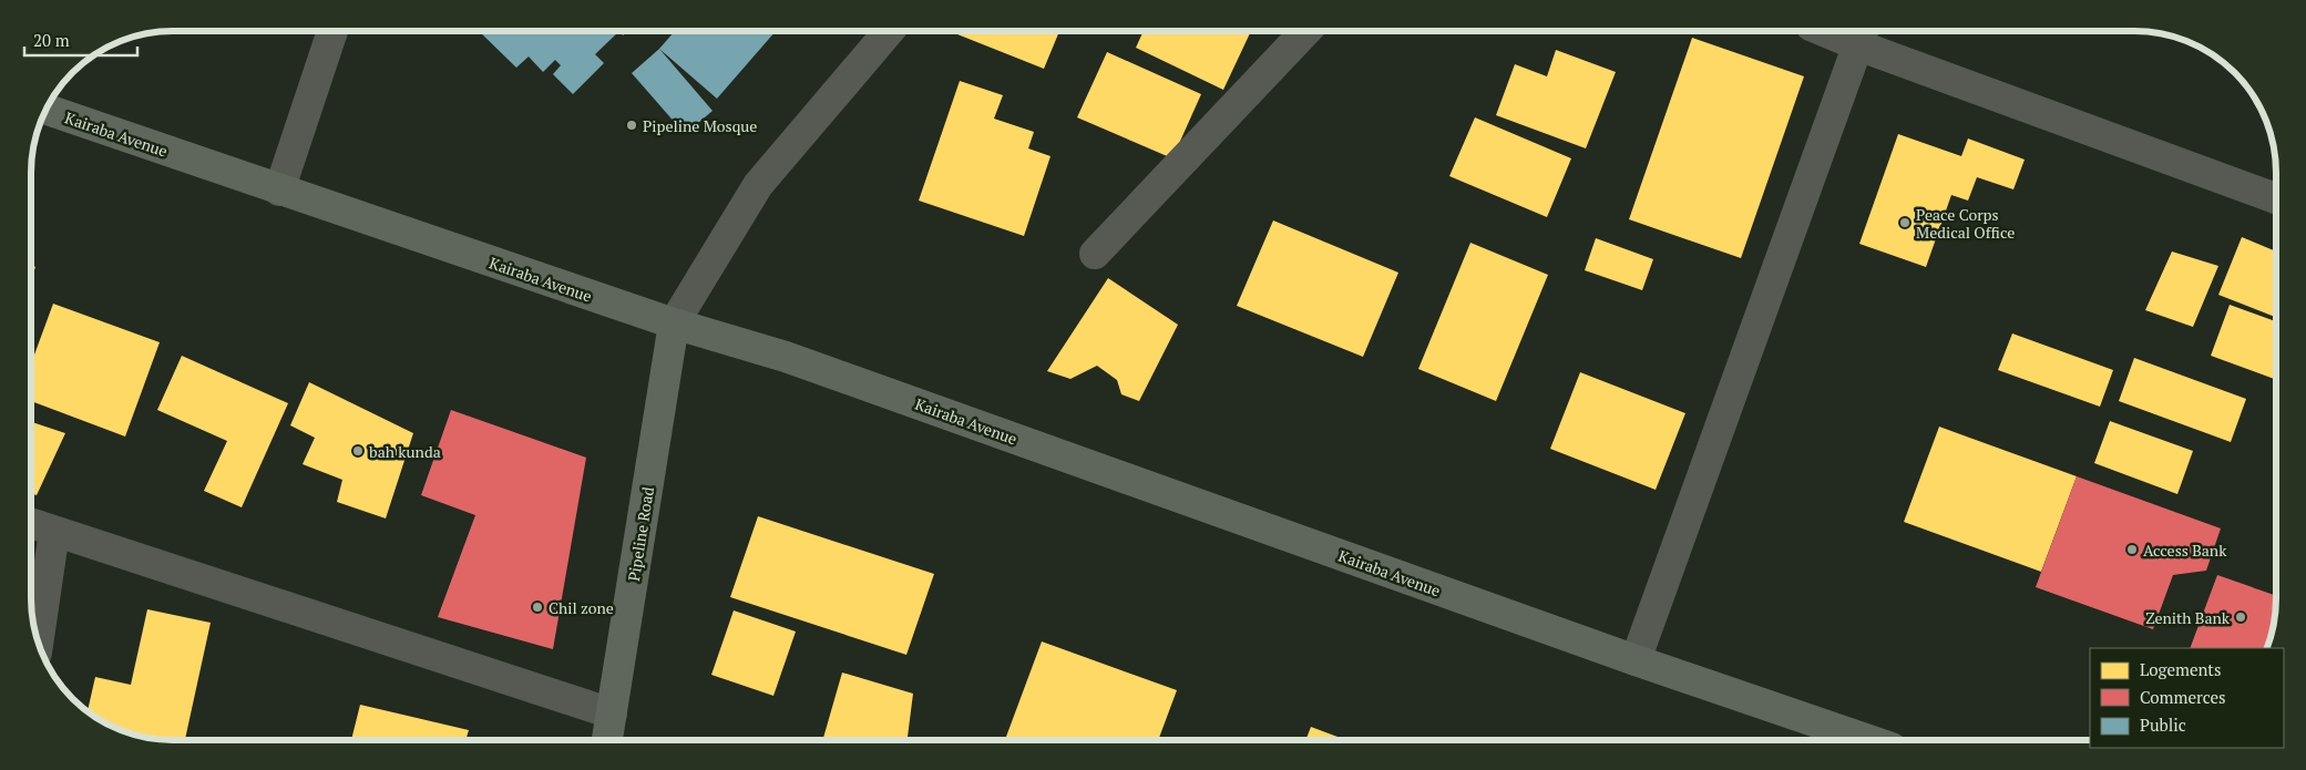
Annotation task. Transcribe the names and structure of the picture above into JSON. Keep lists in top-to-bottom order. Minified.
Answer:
{"streets":{"street":["Kairaba Avenue","Pipeline Road"]},"crossings":[["Kairaba Avenue","Pipeline Road"]],"places":["Pipeline Mosque","Peace Corps Medical Office","bah kunda","Access Bank","Chil zone","Zenith Bank"],"legend":["Logements","Commerces","Public"],"scale_bar":"20 m"}
